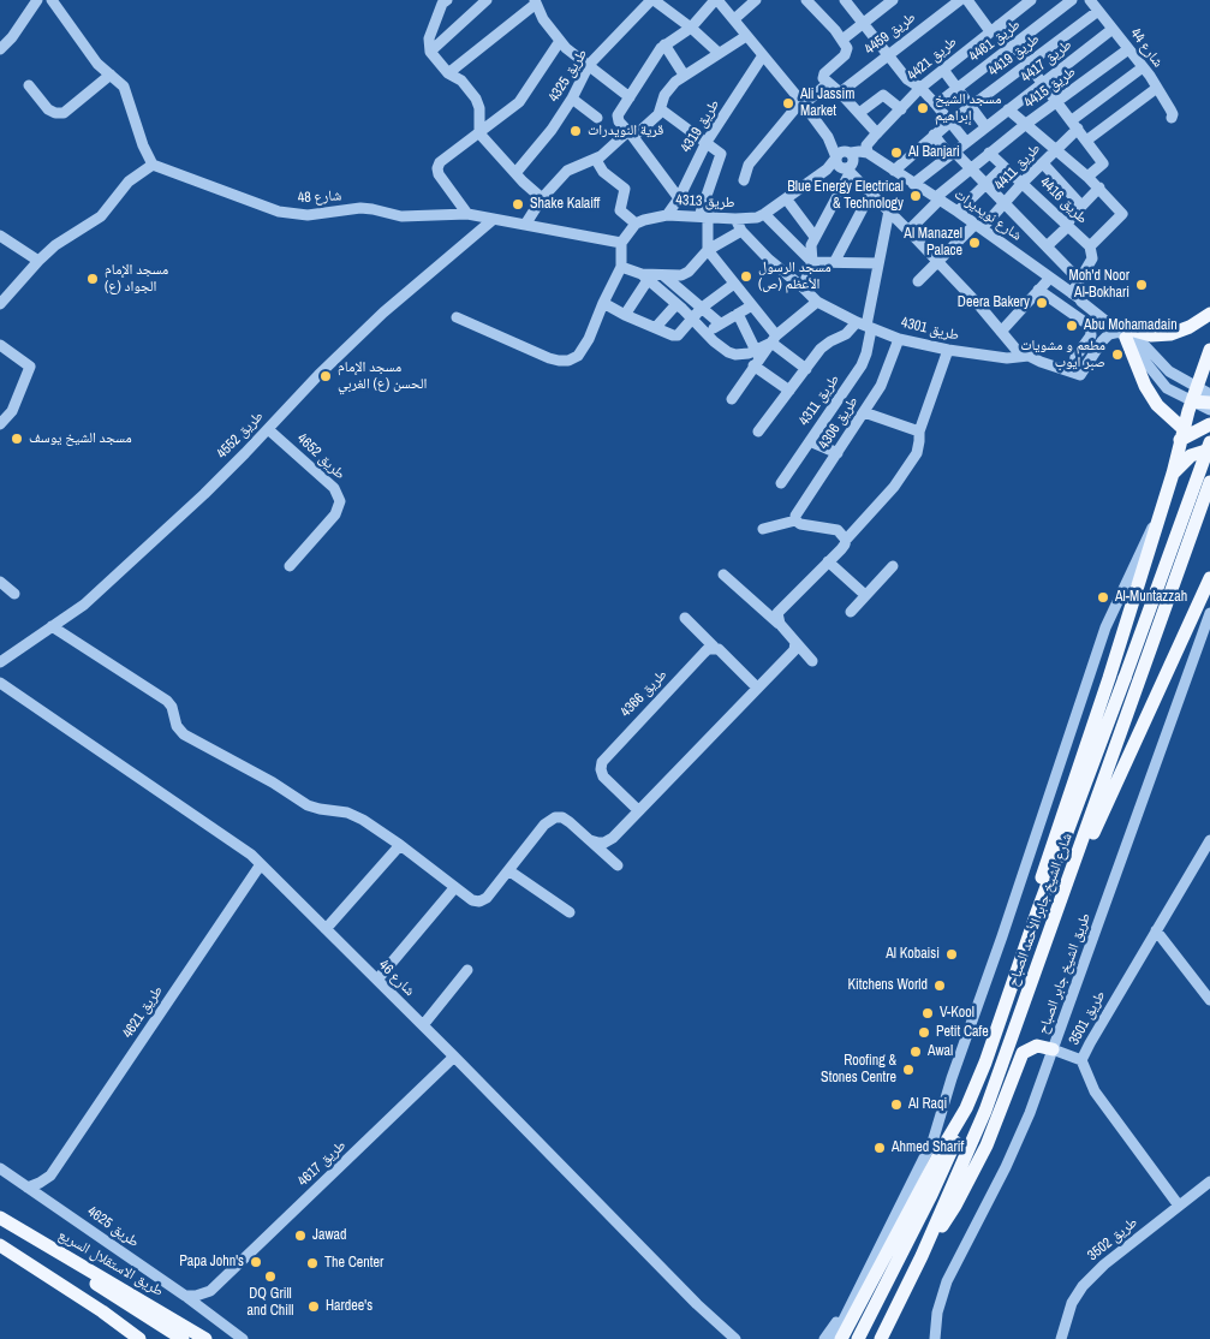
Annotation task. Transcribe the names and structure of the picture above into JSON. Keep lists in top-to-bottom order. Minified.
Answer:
{"streets":{"main road":["شارع الشيخ جابر الأحمد الصباح","طريق الاستقلال السريع"],"street":["طريق 4459","طريق 4461","شارع 44","طريق 4419","طريق 4421","طريق 4417","طريق 4325","طريق 4415","طريق 4319","طريق 4411","شارع 48","طريق 4416","طريق 4313","شارع نويديرات","طريق 4301","طريق 4311","طريق 4306","طريق 4552","طريق 4652","طريق 4366","طريق الشيخ جابر الصباح","شارع 46","طريق 4621","طريق 3501","طريق 4617","طريق 4625","طريق 3502"]},"crossings":[["شارع 44","طريق 4419"],["شارع 44","طريق 4417"],["شارع 44","طريق 4415"],["شارع 44","طريق 4411"],["طريق 4419","شارع نويديرات"],["طريق 4421","شارع نويديرات"],["طريق 4417","شارع نويديرات"],["طريق 4415","طريق 4416"],["طريق 4415","شارع نويديرات"],["طريق 4319","شارع 48"],["طريق 4319","طريق 4313"],["طريق 4411","طريق 4416"],["طريق 4411","شارع نويديرات"],["شارع 48","طريق 4313"],["شارع 48","طريق 4552"],["طريق 4313","طريق 4301"],["طريق 4301","طريق 4311"],["طريق 4301","طريق 4306"],["طريق 4552","طريق 4652"],["شارع 46","طريق 4621"],["شارع 46","طريق 4617"],["طريق 4621","طريق 4625"],["طريق 3501","طريق 3502"]],"places":["Ali Jassim Market","مسجد الشيخ إبراهيم","قرية النويدرات","Al Banjari","Blue Energy Electrical & Technology","Shake Kalaiff","Al Manazel Palace","مسجد الرسول الأعظم (ص)","مسجد الإمام الجواد (ع)","Moh'd Noor Al-Bokhari","Deera Bakery","Abu Mohamadain","مطعم و مشويات صبر ايوب","مسجد الإمام الحسن (ع) الغربي","مسجد الشيخ يوسف","Al-Muntazzah","Al Kobaisi","Kitchens World","V-Kool","Petit Cafe","Awal","Roofing & Stones Centre","Al Raqi","Ahmed Sharif","Jawad","Papa John's","The Center","DQ Grill and Chill","Hardee's"]}
